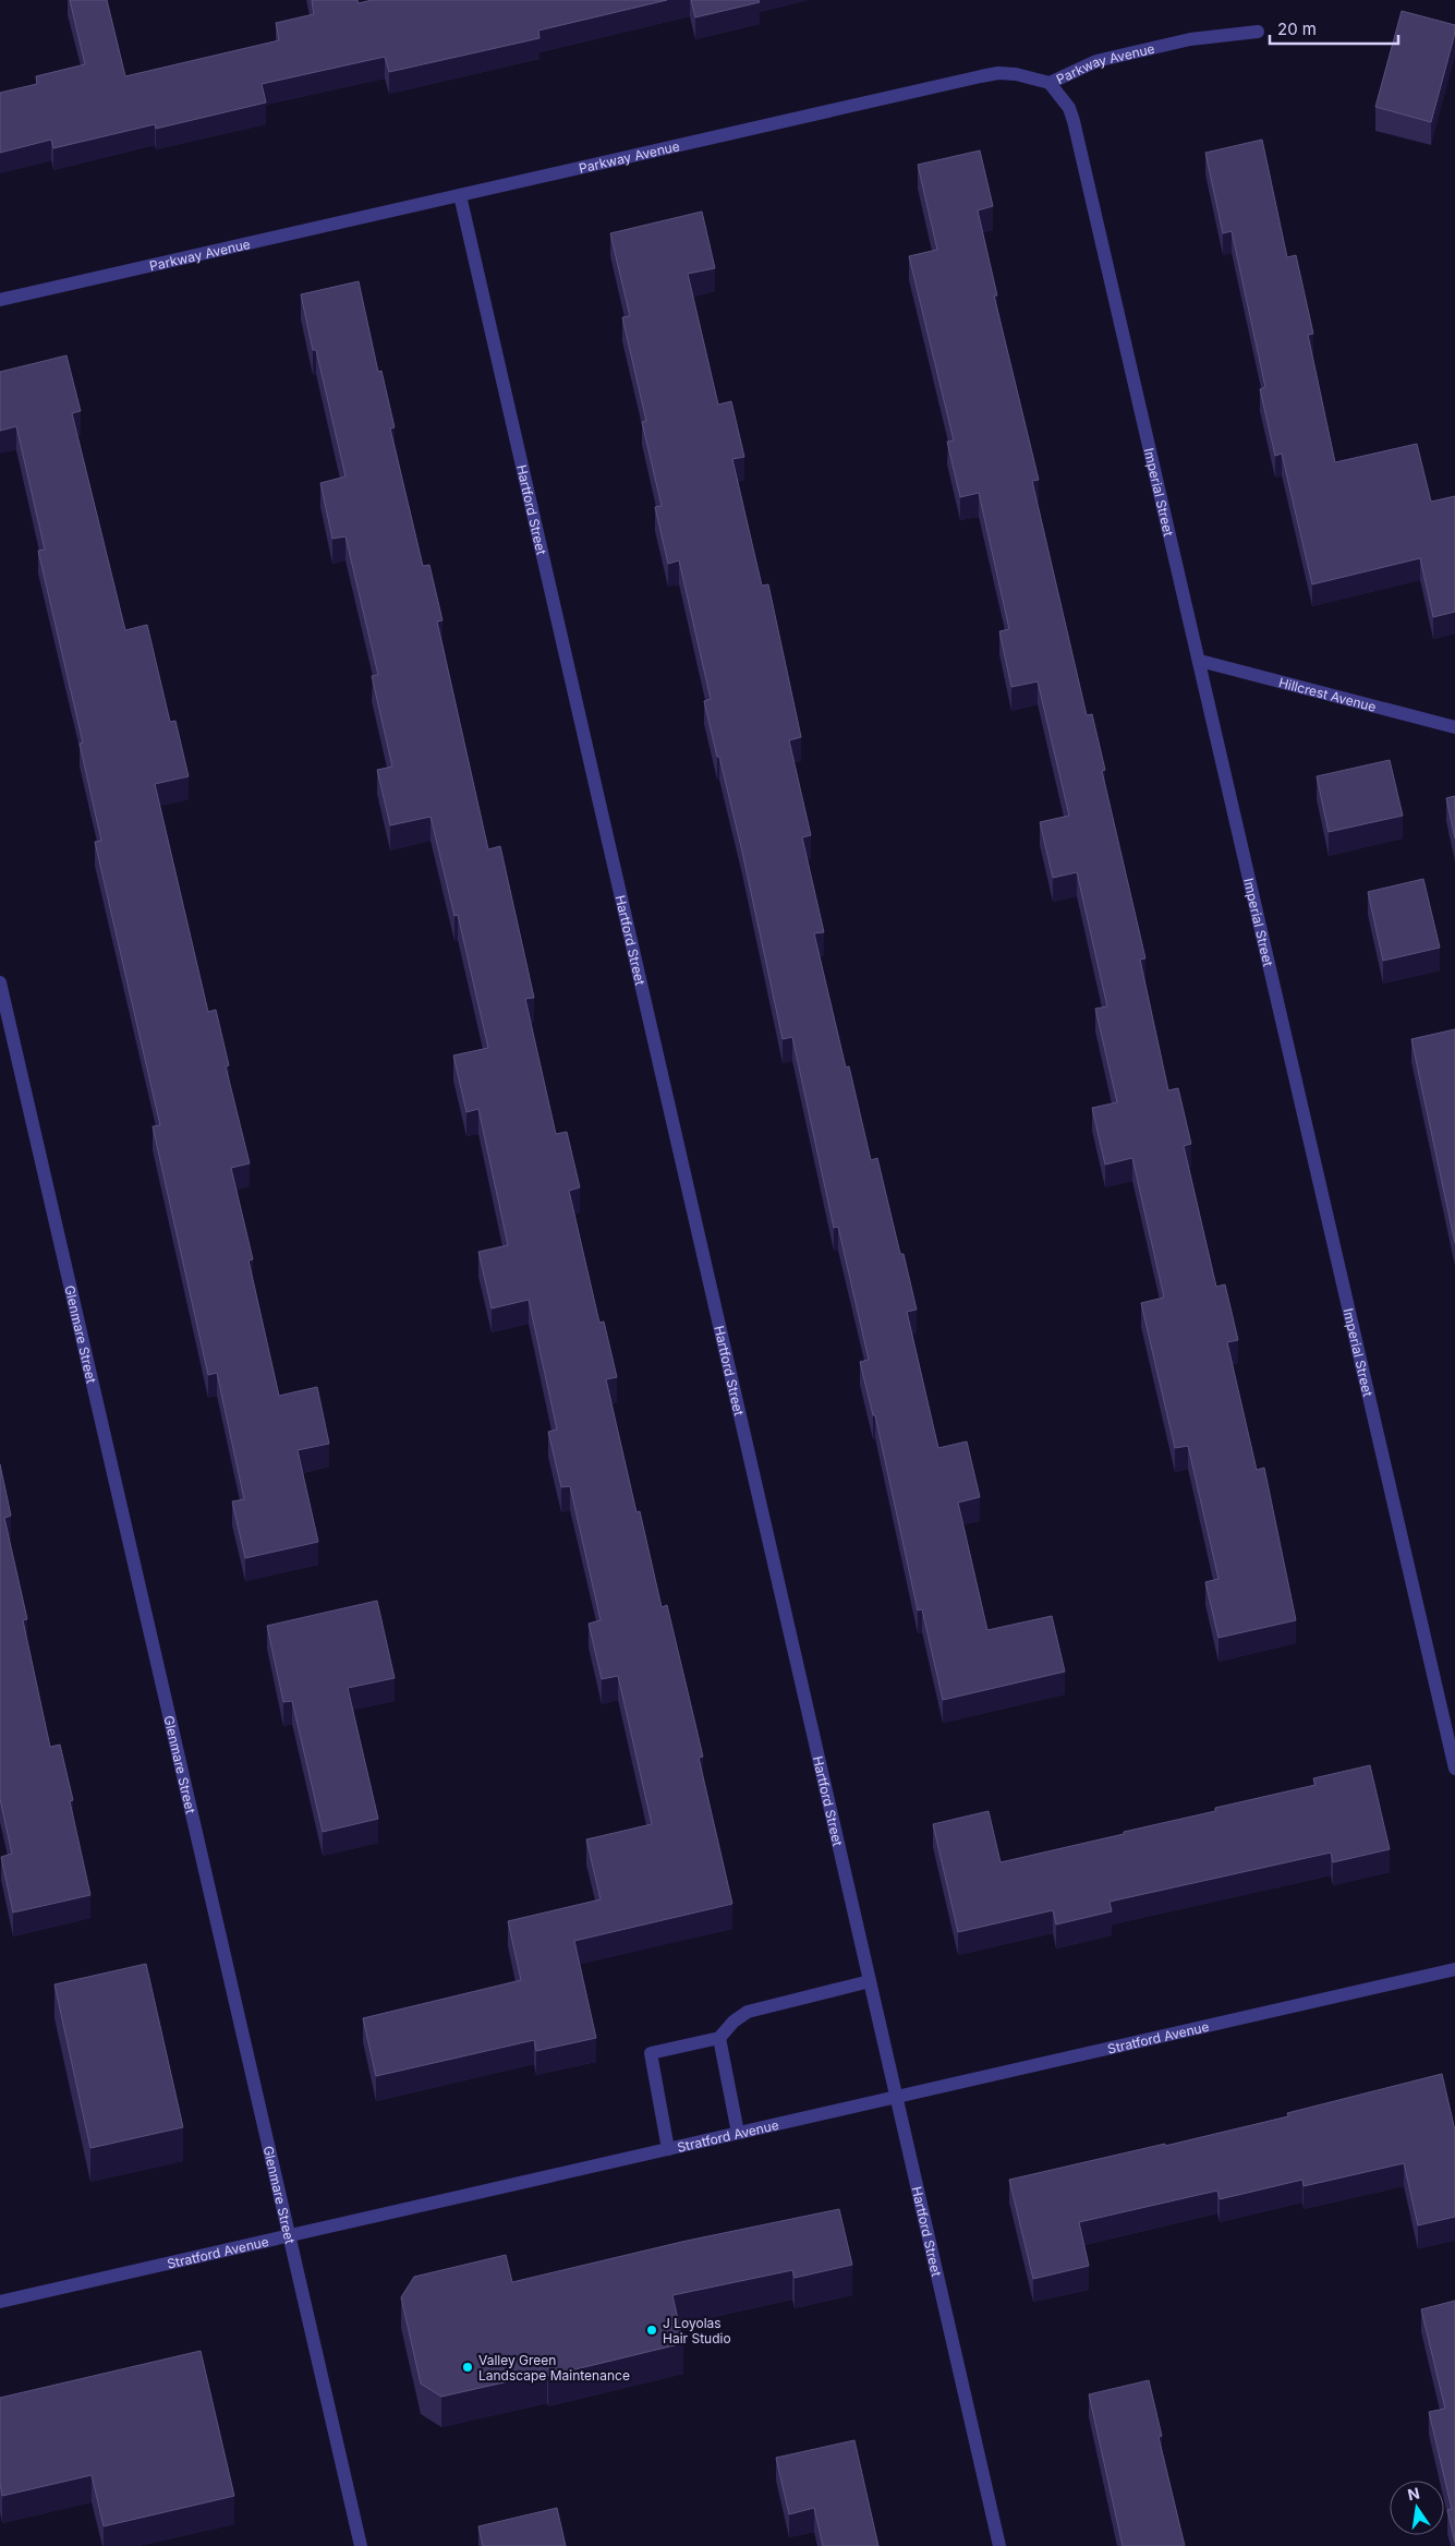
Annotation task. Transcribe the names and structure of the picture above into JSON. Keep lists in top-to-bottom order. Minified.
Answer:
{"streets":{"street":["Parkway Avenue","Imperial Street","Hartford Street","Hillcrest Avenue","Glenmare Street","Stratford Avenue"]},"crossings":[["Parkway Avenue","Imperial Street"],["Parkway Avenue","Hartford Street"],["Imperial Street","Hillcrest Avenue"],["Hartford Street","Stratford Avenue"],["Glenmare Street","Stratford Avenue"]],"places":["J Loyolas Hair Studio","Valley Green Landscape Maintenance"],"scale_bar":"20 m","north":"top"}
